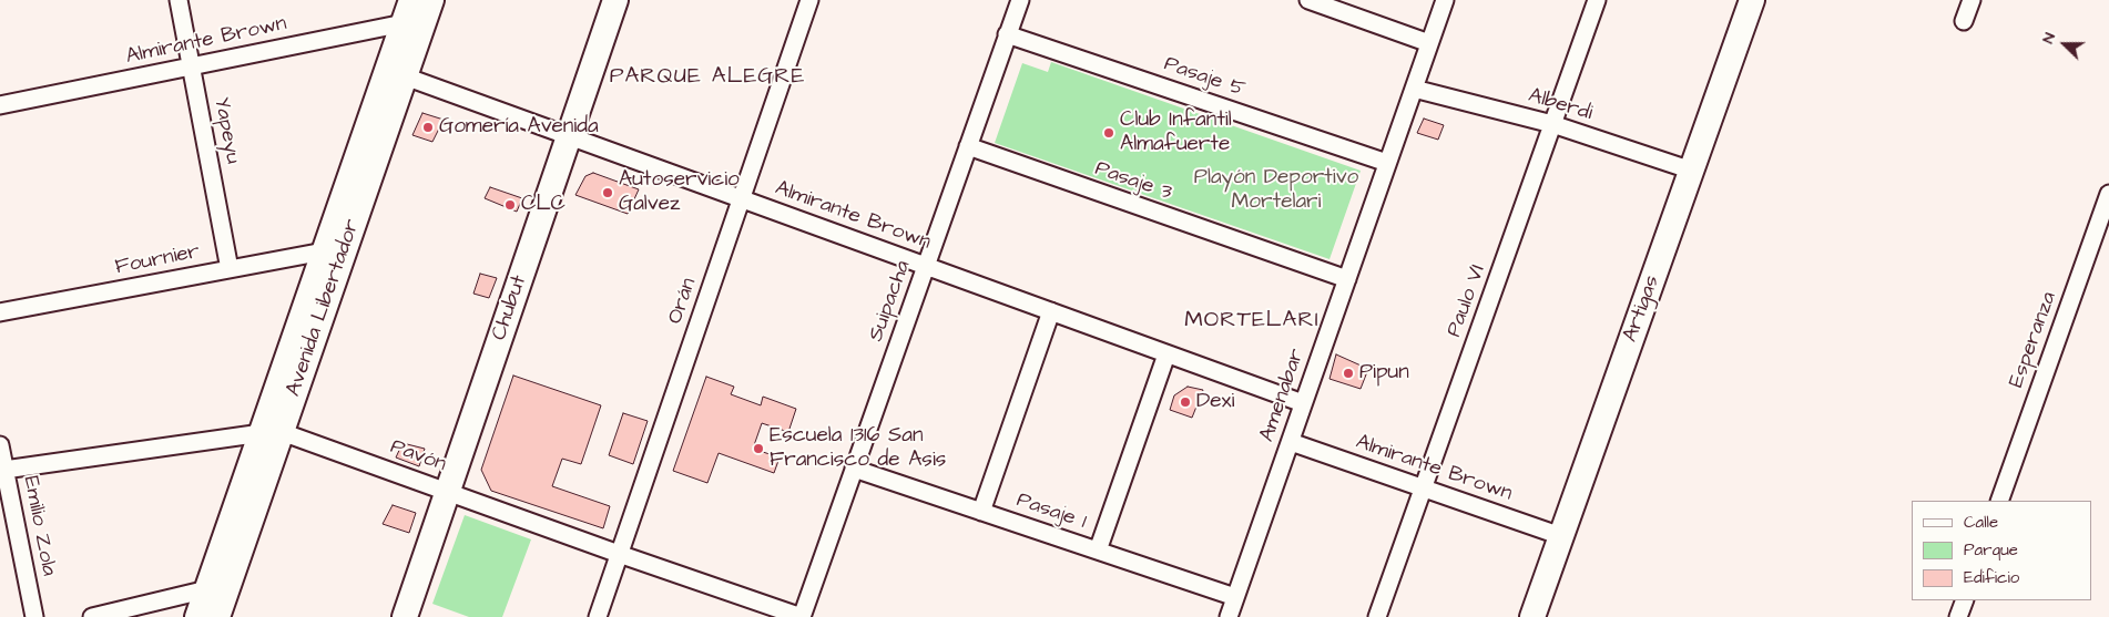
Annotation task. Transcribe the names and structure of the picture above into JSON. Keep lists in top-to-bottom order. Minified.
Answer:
{"streets":{"street":["Almirante Brown","Pasaje 5","Alberdi","Yapeyu","Pasaje 3","Fournier","Orán","Suipacha","Paulo VI","Avenida Libertador","Chubut","Artigas","Esperanza","Amenabar","Pavón","Pasaje 1","Emilio Zola"]},"crossings":[["Almirante Brown","Yapeyu"],["Almirante Brown","Orán"],["Almirante Brown","Suipacha"],["Almirante Brown","Paulo VI"],["Almirante Brown","Avenida Libertador"],["Almirante Brown","Chubut"],["Almirante Brown","Artigas"],["Almirante Brown","Amenabar"],["Pasaje 5","Suipacha"],["Pasaje 5","Amenabar"],["Alberdi","Paulo VI"],["Alberdi","Artigas"],["Alberdi","Amenabar"],["Yapeyu","Fournier"],["Pasaje 3","Suipacha"],["Pasaje 3","Amenabar"],["Fournier","Avenida Libertador"],["Orán","Pavón"],["Suipacha","Pavón"],["Suipacha","Pasaje 1"],["Avenida Libertador","Pavón"],["Chubut","Pavón"],["Amenabar","Pasaje 1"],["Pavón","Emilio Zola"]],"districts":["PARQUE ALEGRE","MORTELARI"],"parks":["Playón Deportivo Mortelari"],"places":["Gomería Avenida","Club Infantil Almafuerte","Autoservicio Galvez","CLC","Pipun","Dexi","Escuela 1316 San Francisco de Asis"],"legend":["Calle","Parque","Edificio"],"north":"left"}
